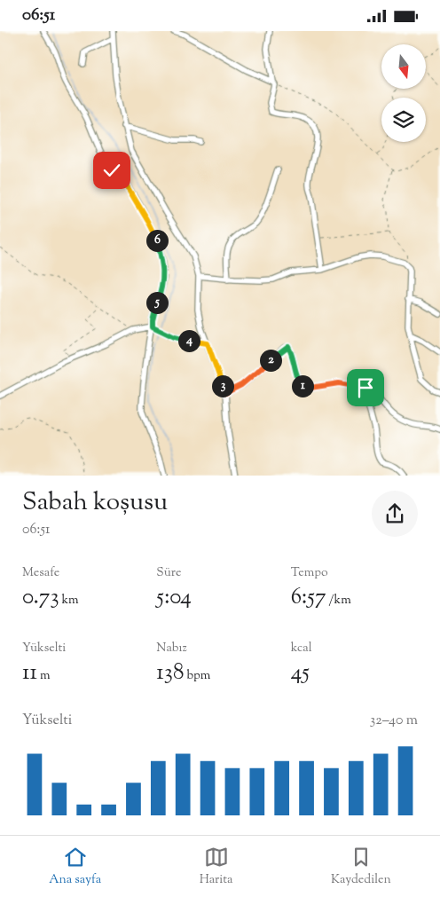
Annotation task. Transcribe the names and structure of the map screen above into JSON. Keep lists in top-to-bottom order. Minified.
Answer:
{"north":"bottom","page":{"status":"06:51","pins":["6","5","4","2","1","3"],"heading":["Sabah koşusu","06:51"],"stats":[["Mesafe","0.73 km"],["Süre","5:04"],["Tempo","6:57 /km"],["Yükselti","11 m"],["Nabız","138 bpm"],["kcal","45"]],"chart":["Yükselti","32–40 m"],"tabs":["Ana sayfa","Harita","Kaydedilen"]}}
